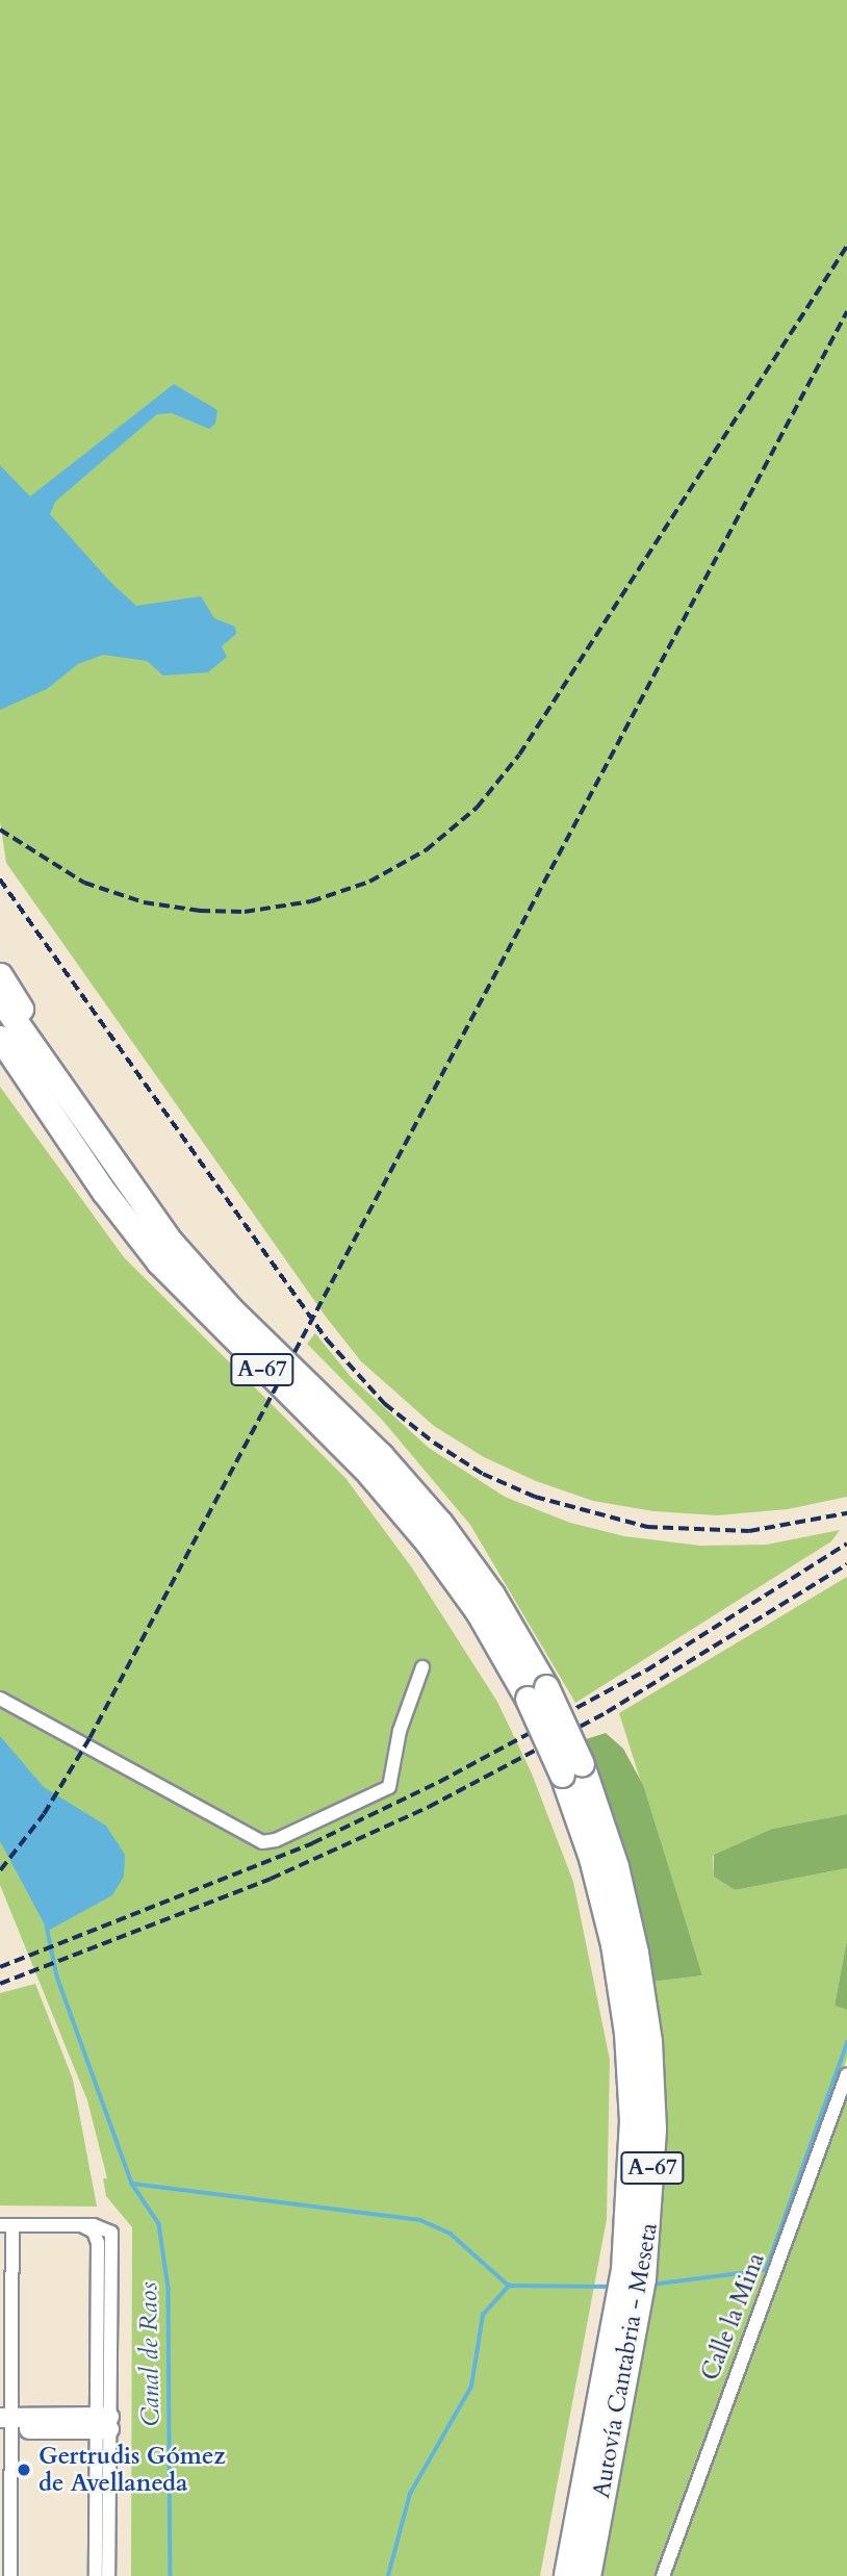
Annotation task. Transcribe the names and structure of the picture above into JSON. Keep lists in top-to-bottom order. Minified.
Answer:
{"streets":{"highway":["A-67","Autovía Cantabria - Meseta"],"street":["Calle la Mina"]},"water":["Canal de Raos"],"places":["Gertrudis Gómez de Avellaneda"]}
